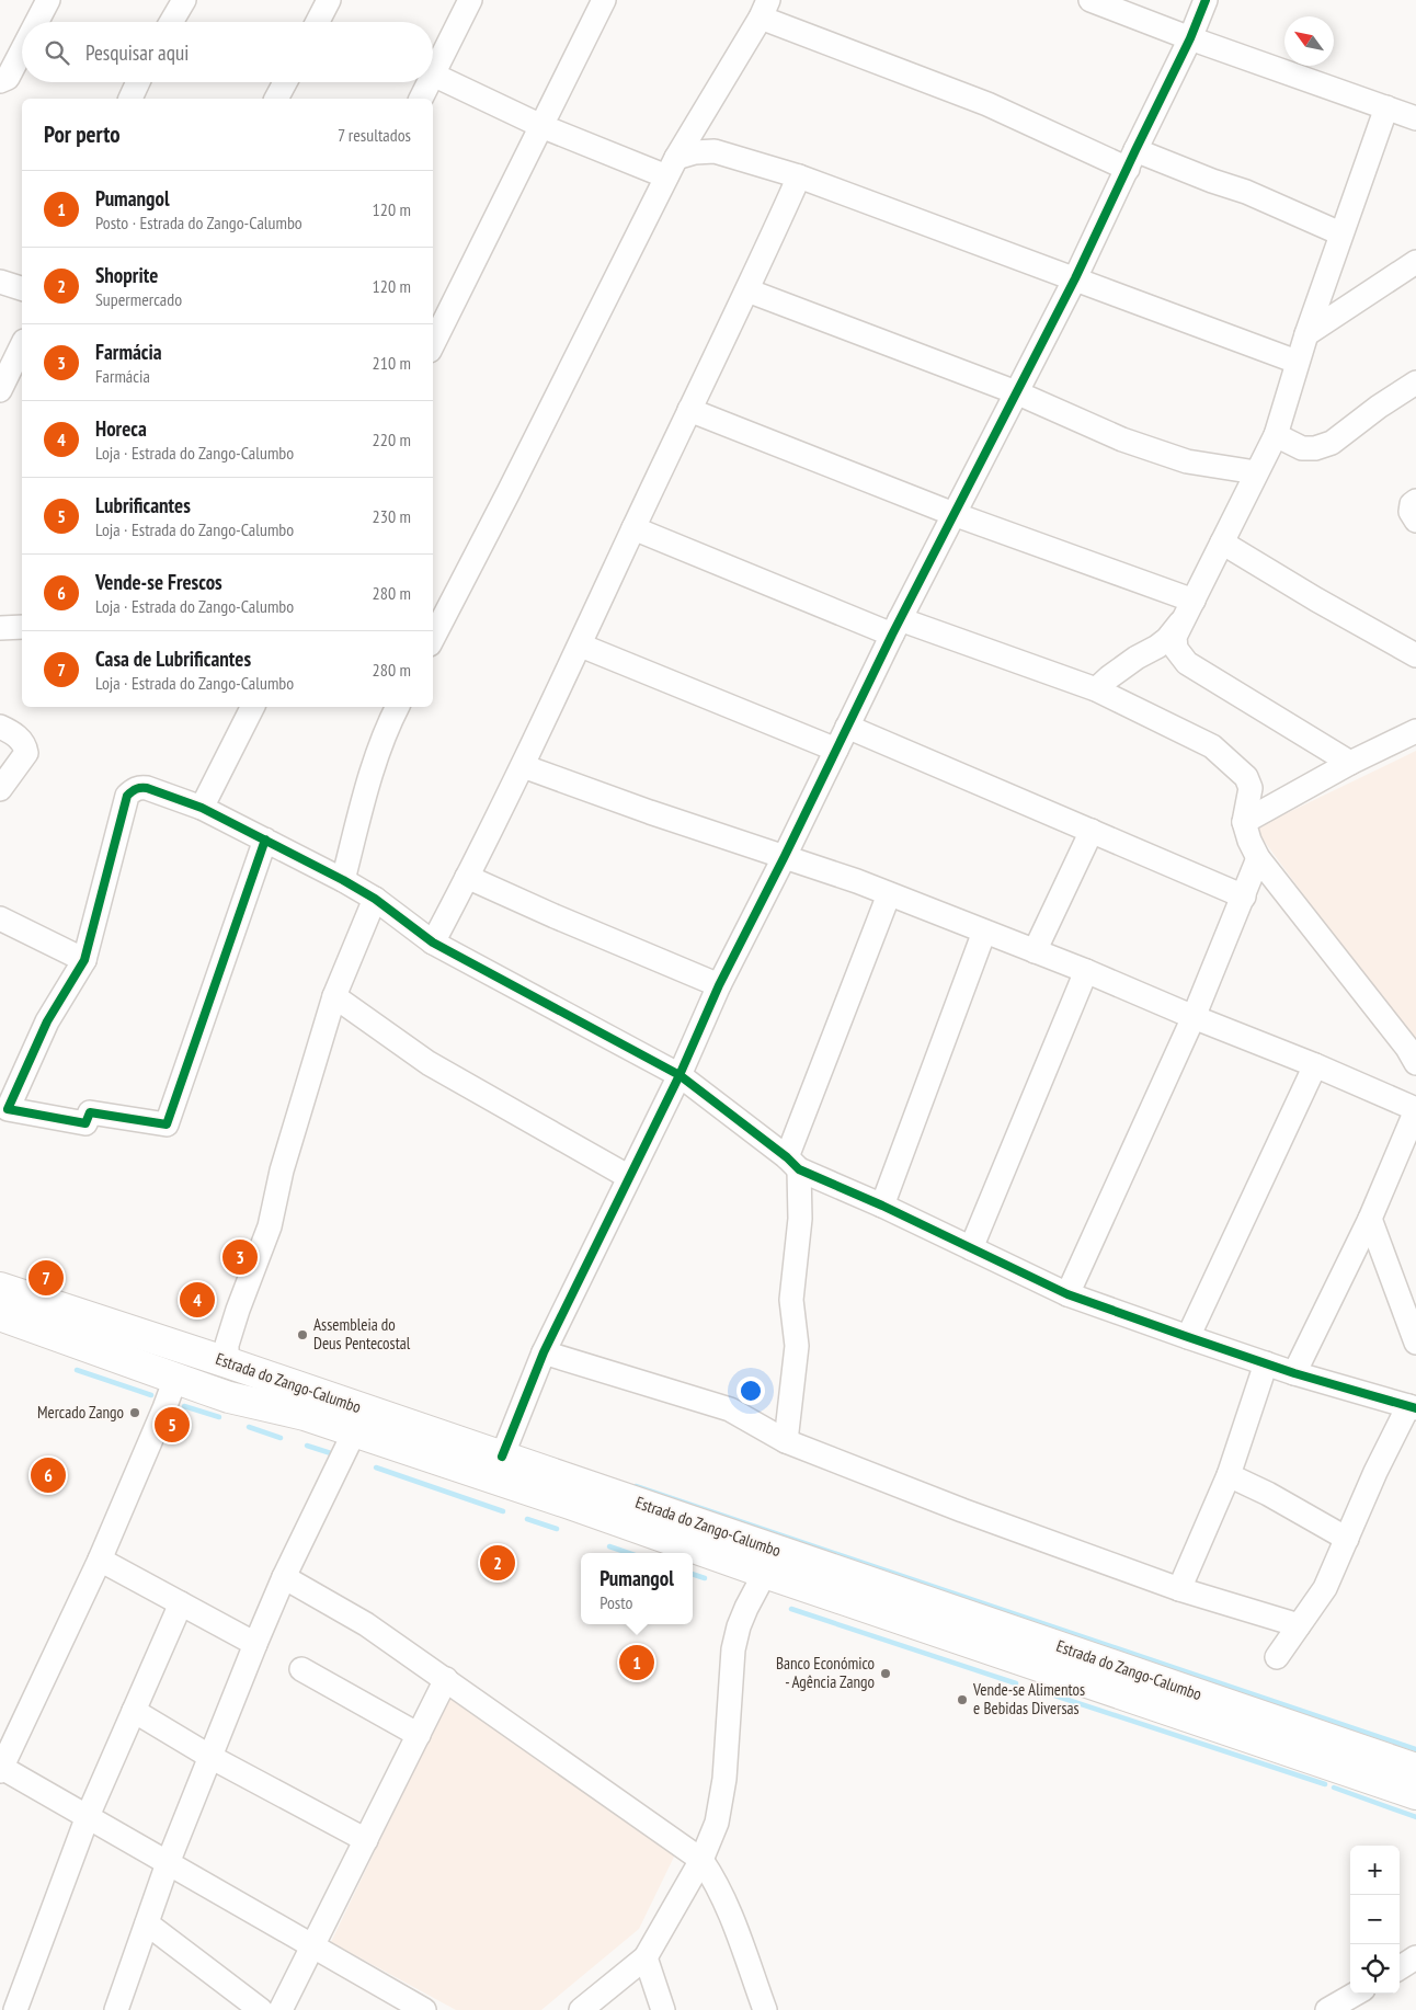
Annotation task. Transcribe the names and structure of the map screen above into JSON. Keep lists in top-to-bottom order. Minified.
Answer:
{"streets":{"main road":["Estrada do Zango-Calumbo"]},"places":["Assembleia do Deus Pentecostal","Mercado Zango","Banco Económico - Agência Zango","Vende-se Alimentos e Bebidas Diversas"],"north":"top left","page":{"search":"Pesquisar aqui","heading":["Por perto","7 resultados"],"list":[{"mark":"1","name":"Pumangol","note":"Posto · Estrada do Zango-Calumbo","value":"120 m"},{"mark":"2","name":"Shoprite","note":"Supermercado","value":"120 m"},{"mark":"3","name":"Farmácia","note":"Farmácia","value":"210 m"},{"mark":"4","name":"Horeca","note":"Loja · Estrada do Zango-Calumbo","value":"220 m"},{"mark":"5","name":"Lubrificantes","note":"Loja · Estrada do Zango-Calumbo","value":"230 m"},{"mark":"6","name":"Vende-se Frescos","note":"Loja · Estrada do Zango-Calumbo","value":"280 m"},{"mark":"7","name":"Casa de Lubrificantes","note":"Loja · Estrada do Zango-Calumbo","value":"280 m"}],"pins":["3","7","4","5","6","2","1"],"popup":["Pumangol","Posto"],"map_buttons":["+","−"]}}
